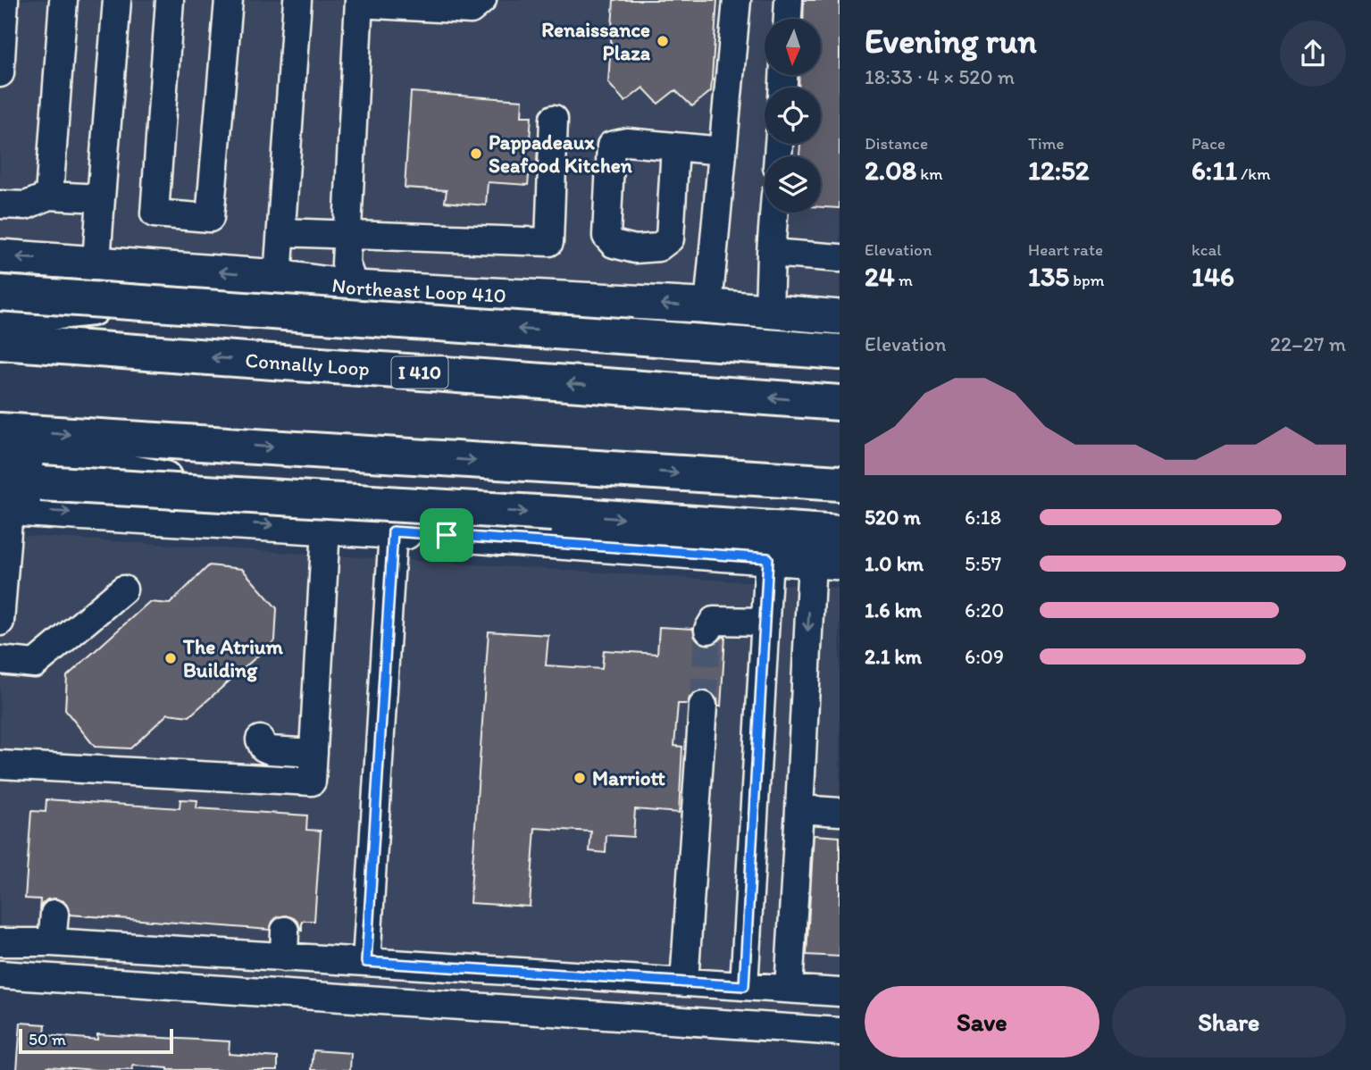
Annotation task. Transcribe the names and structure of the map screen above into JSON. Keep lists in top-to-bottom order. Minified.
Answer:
{"streets":{"highway":["Connally Loop","I 410"],"main road":["Northeast Loop 410"]},"places":["Renaissance Plaza","Pappadeaux Seafood Kitchen","The Atrium Building","Marriott"],"scale_bar":"50 m","north":"bottom","page":{"heading":["Evening run","18:33 · 4 × 520 m"],"stats":[["Distance","2.08 km"],["Time","12:52"],["Pace","6:11 /km"],["Elevation","24 m"],["Heart rate","135 bpm"],["kcal","146"]],"chart":["Elevation","22–27 m"],"list":[{"name":"520 m","note":"6:18"},{"name":"1.0 km","note":"5:57"},{"name":"1.6 km","note":"6:20"},{"name":"2.1 km","note":"6:09"}],"buttons":["Save","Share"],"scale":"50 m"}}
